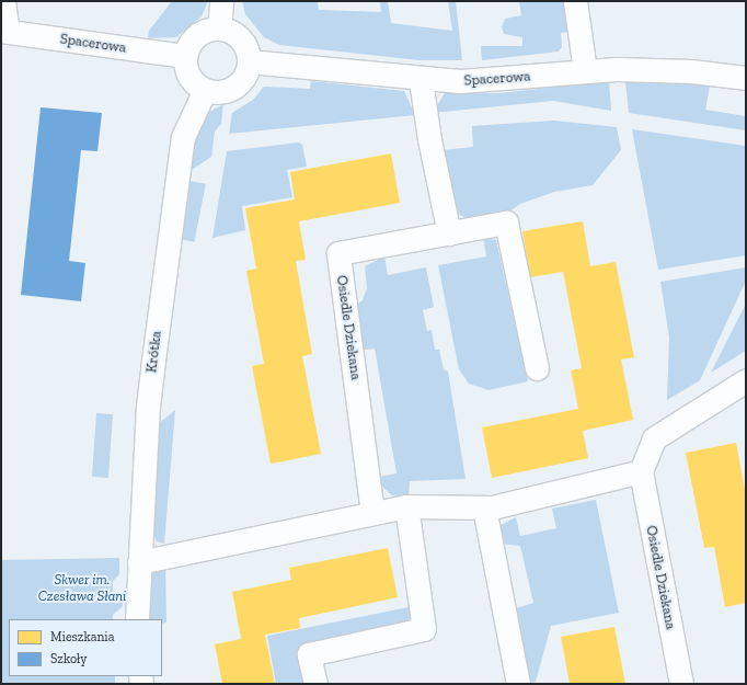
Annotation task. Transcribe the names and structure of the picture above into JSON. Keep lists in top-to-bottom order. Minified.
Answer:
{"streets":{"street":["Spacerowa","Osiedle Dziekana","Krótka"]},"crossings":[["Spacerowa","Krótka"]],"parks":["Skwer im. Czesława Słani"],"legend":["Mieszkania","Szkoły"]}
